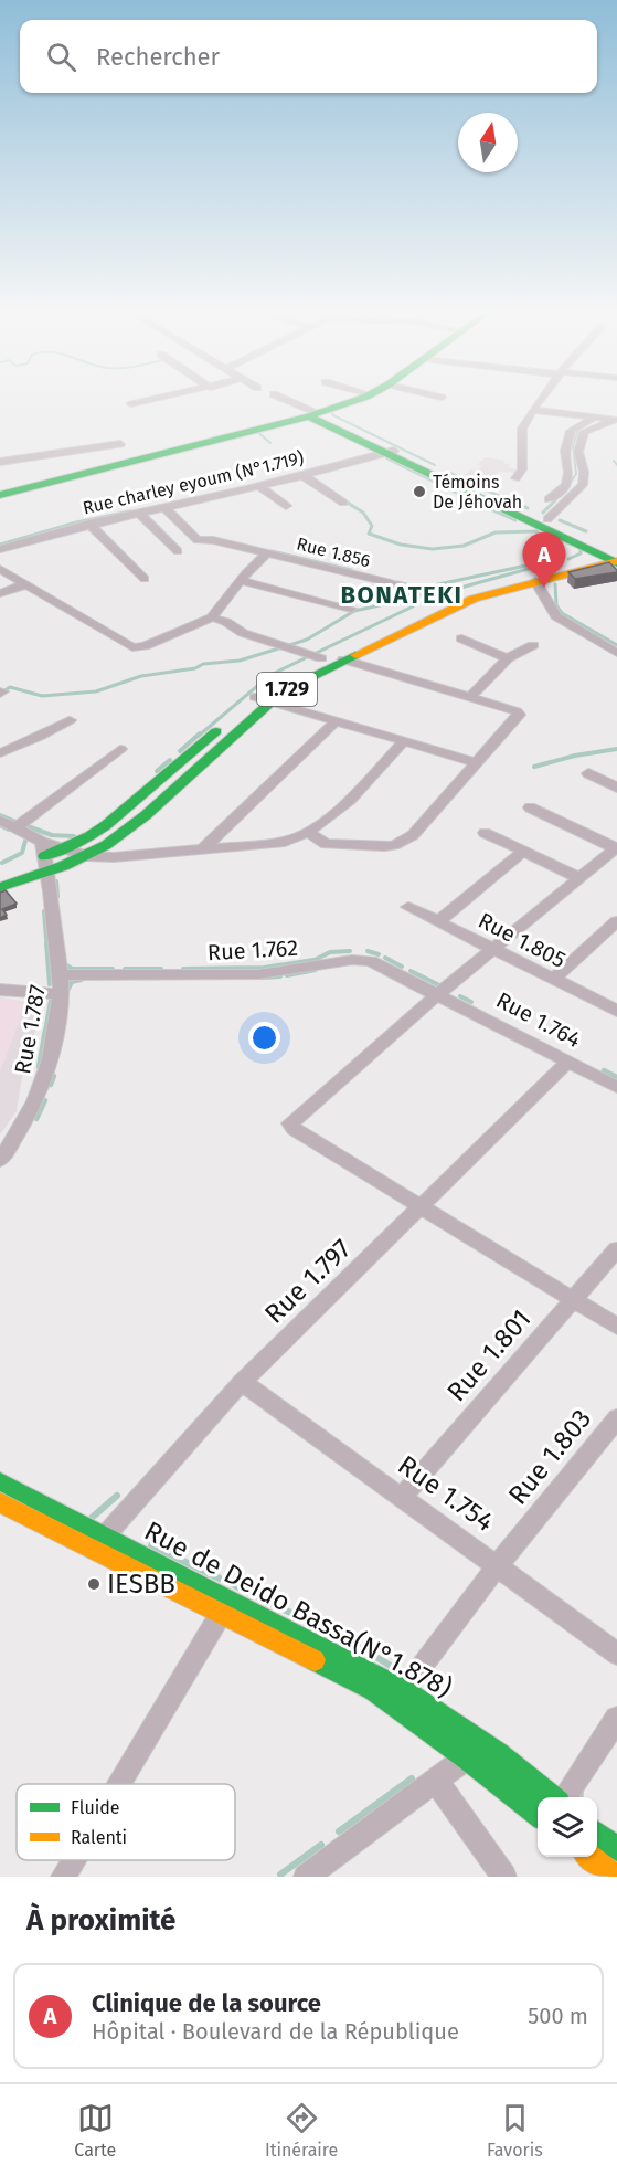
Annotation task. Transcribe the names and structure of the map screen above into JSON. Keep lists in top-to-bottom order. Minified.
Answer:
{"streets":{"main road":["1.729","Rue de Deido Bassa(N°1.878)"],"street":["Rue charley eyoum (N°1.719)","Rue 1.856","Rue 1.805","Rue 1.762","Rue 1.764","Rue 1.787","Rue 1.797","Rue 1.801","Rue 1.803","Rue 1.754"]},"crossings":[["Rue charley eyoum (N°1.719)","Rue 1.856"],["Rue 1.856","1.729"],["1.729","Rue 1.787"],["Rue 1.762","Rue 1.764"],["Rue 1.762","Rue 1.787"],["Rue 1.764","Rue 1.797"],["Rue 1.797","Rue 1.754"],["Rue 1.797","Rue de Deido Bassa(N°1.878)"],["Rue 1.801","Rue 1.754"],["Rue 1.803","Rue 1.754"],["Rue 1.803","Rue de Deido Bassa(N°1.878)"]],"districts":["BONATEKI"],"places":["Témoins De Jéhovah","IESBB"],"legend":["Fluide","Ralenti"],"north":"top","page":{"search":"Rechercher","pins":"A","heading":"À proximité","list":[{"mark":"A","name":"Clinique de la source","note":"Hôpital · Boulevard de la République","value":"500 m"}],"nav":["Carte","Itinéraire","Favoris"]}}
